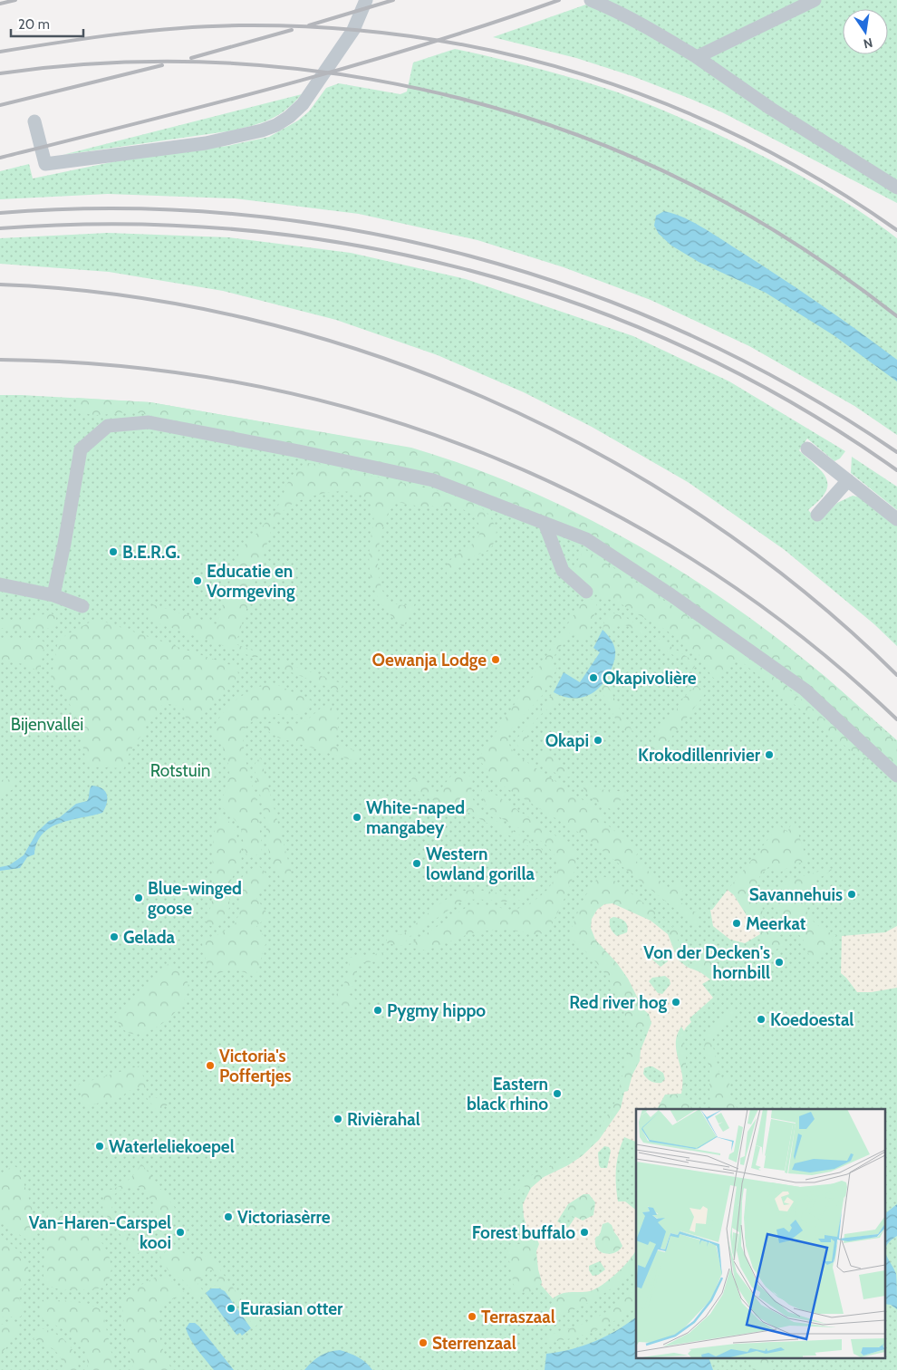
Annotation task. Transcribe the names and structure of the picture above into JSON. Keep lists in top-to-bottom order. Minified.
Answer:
{"parks":["Bijenvallei","Rotstuin"],"places":["B.E.R.G.","Educatie en Vormgeving","Oewanja Lodge","Okapivolière","Okapi","Krokodillenrivier","White-naped mangabey","Western lowland gorilla","Savannehuis","Blue-winged goose","Meerkat","Gelada","Von der Decken's hornbill","Red river hog","Pygmy hippo","Koedoestal","Victoria's Poffertjes","Eastern black rhino","Rivièrahal","Waterleliekoepel","Victoriasèrre","Van-Haren-Carspel kooi","Forest buffalo","Eurasian otter","Terraszaal","Sterrenzaal"],"scale_bar":"20 m","north":"bottom"}
